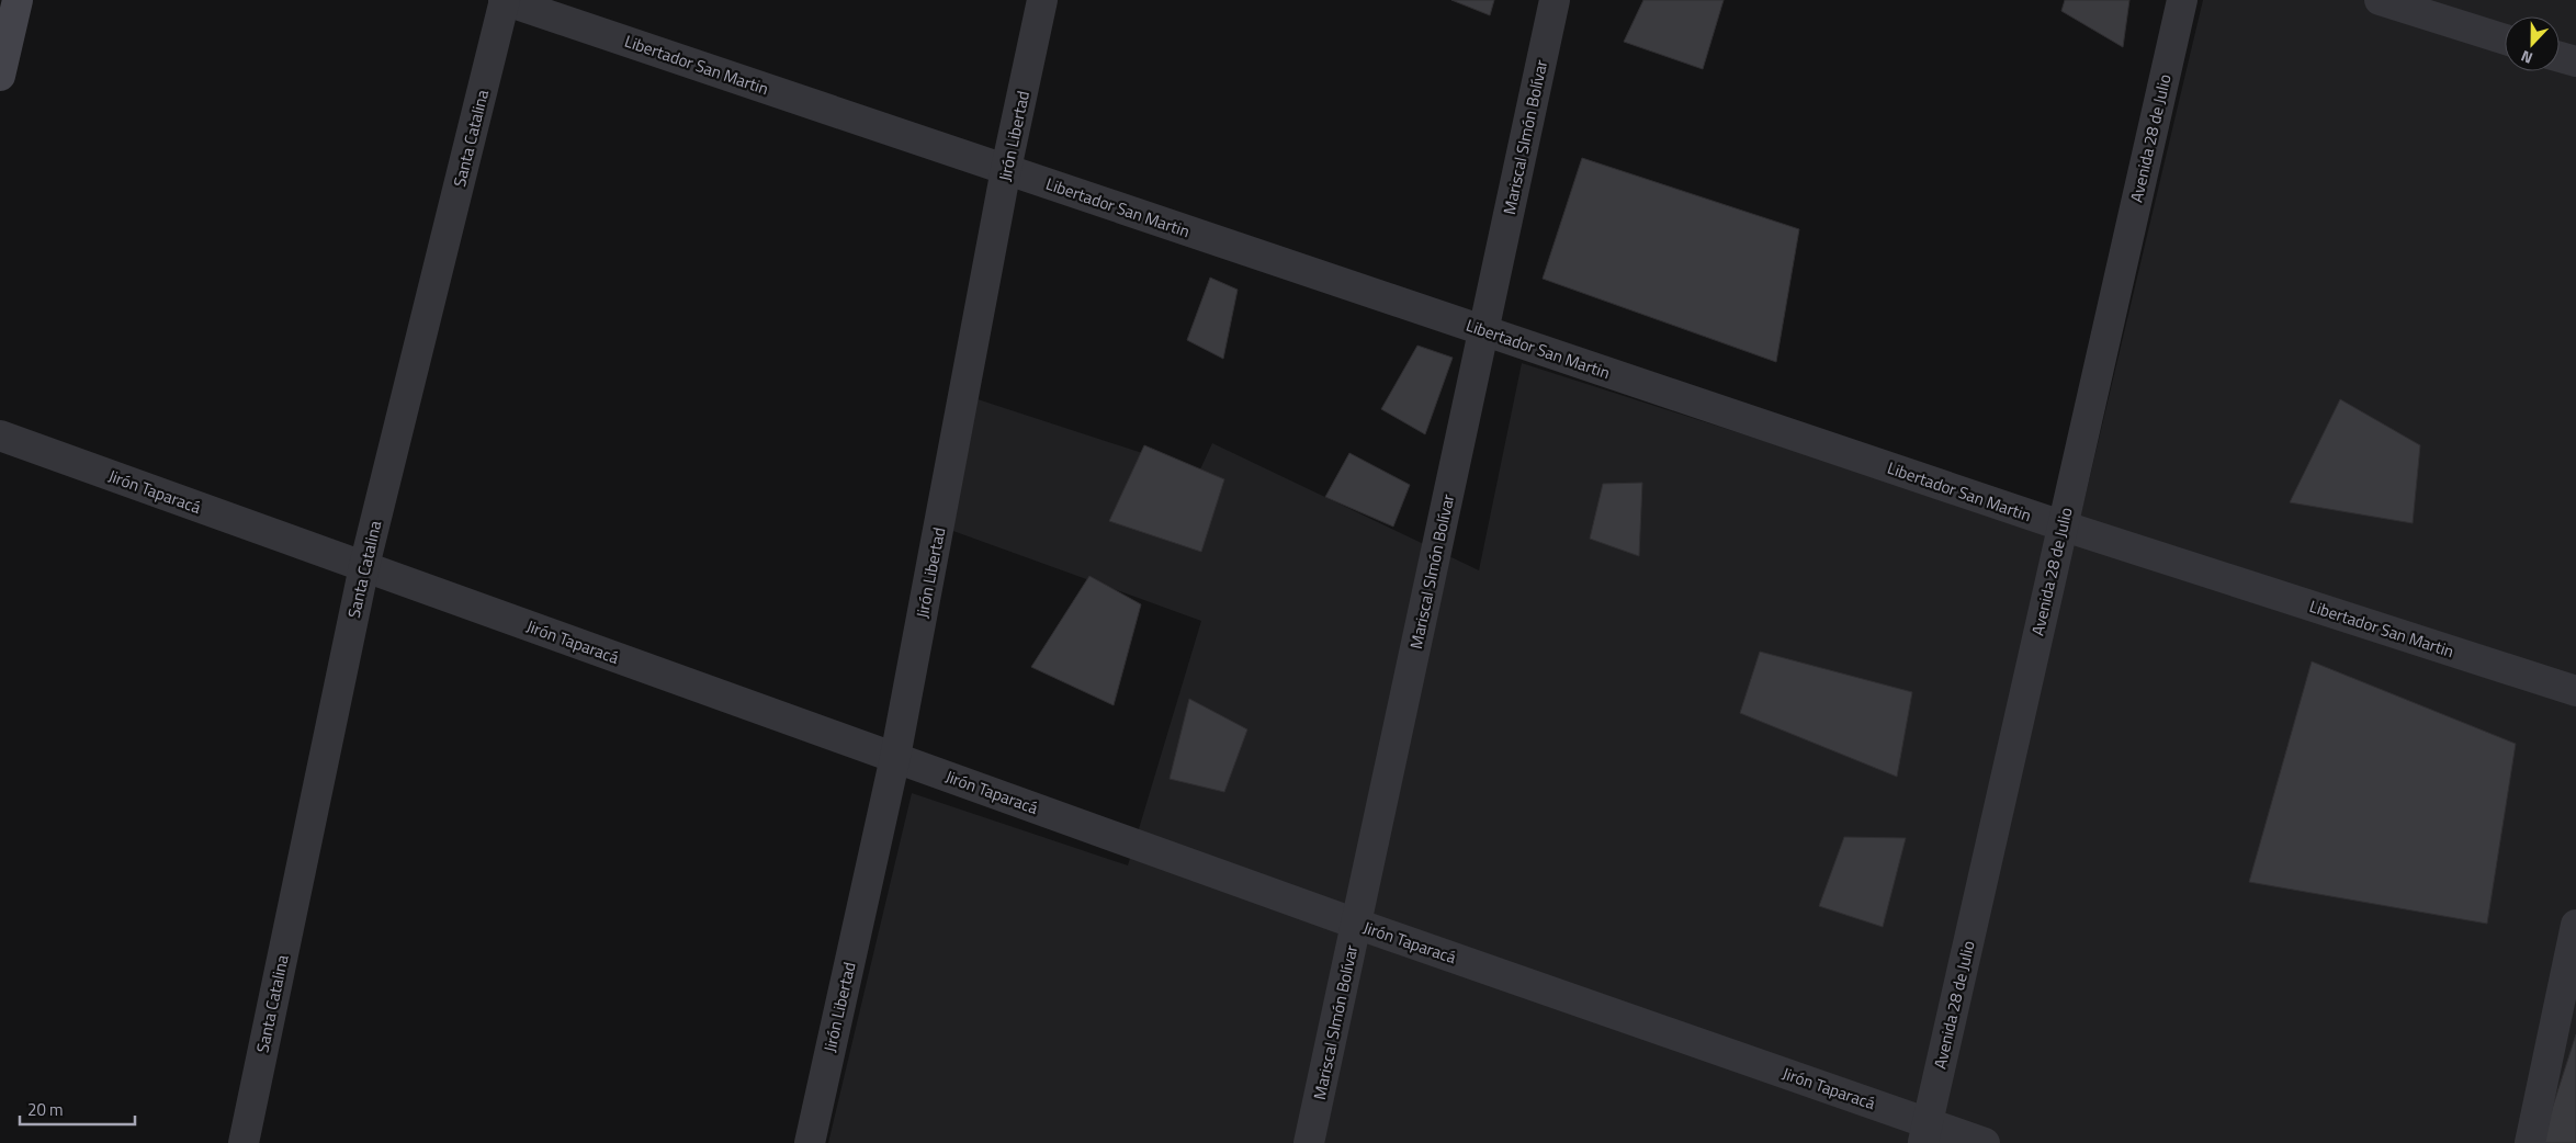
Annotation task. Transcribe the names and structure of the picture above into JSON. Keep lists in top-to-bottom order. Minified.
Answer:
{"streets":{"street":["Libertador San Martin","Jirón Libertad","Mariscal SImón Bolívar","Santa Catalina","Avenida 28 de Julio","Jirón Taparacá"]},"crossings":[["Libertador San Martin","Jirón Libertad"],["Libertador San Martin","Mariscal SImón Bolívar"],["Libertador San Martin","Santa Catalina"],["Libertador San Martin","Avenida 28 de Julio"],["Jirón Libertad","Jirón Taparacá"],["Mariscal SImón Bolívar","Jirón Taparacá"],["Santa Catalina","Jirón Taparacá"],["Avenida 28 de Julio","Jirón Taparacá"]],"scale_bar":"20 m","north":"bottom"}
